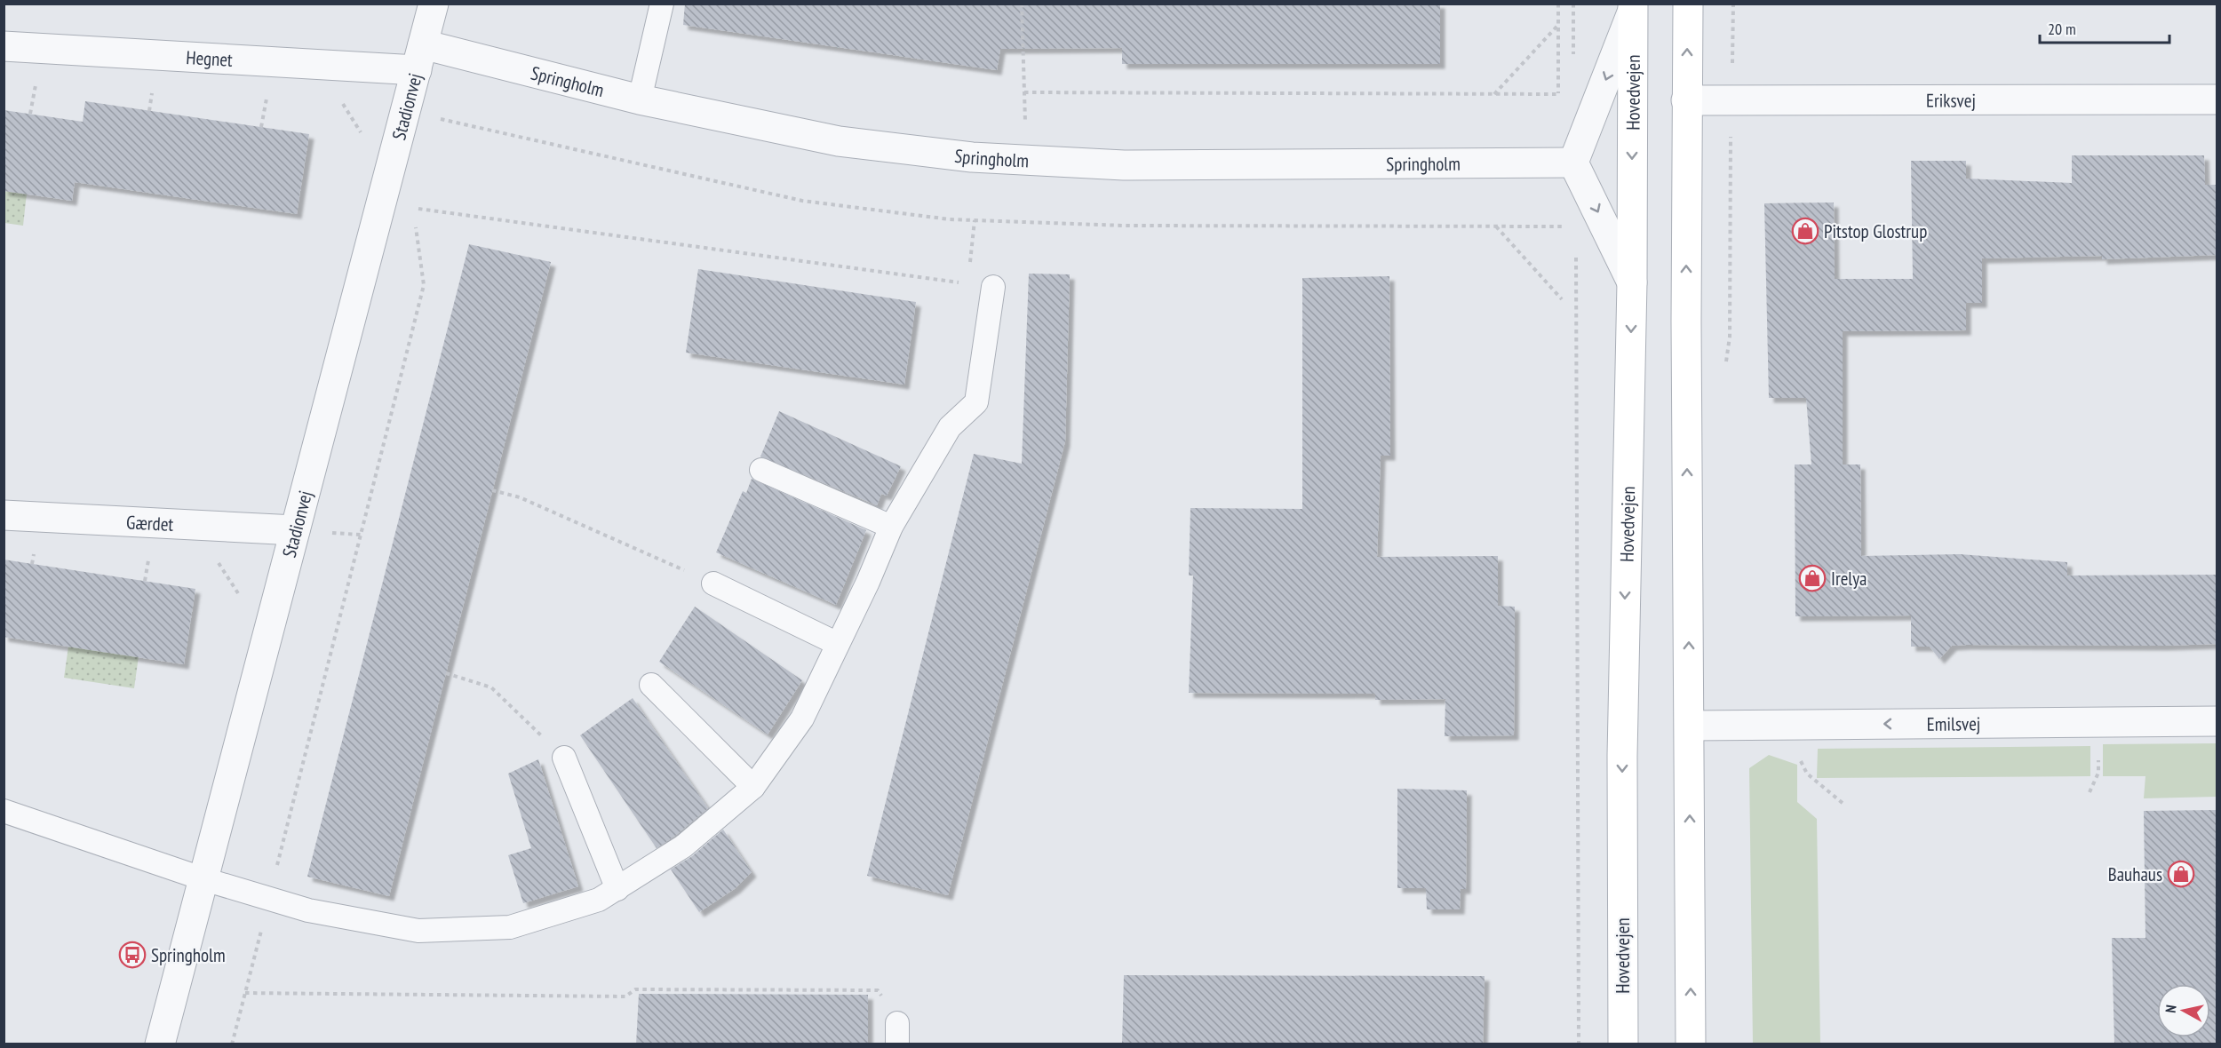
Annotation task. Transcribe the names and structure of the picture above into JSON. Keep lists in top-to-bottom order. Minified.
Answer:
{"streets":{"main road":["Hovedvejen"],"street":["Hegnet","Springholm","Eriksvej","Stadionvej","Gærdet","Emilsvej"]},"crossings":[["Hegnet","Springholm"],["Hegnet","Stadionvej"],["Springholm","Stadionvej"],["Stadionvej","Gærdet"]],"one_way":["Emilsvej"],"places":{"shop":["Pitstop Glostrup","Irelya","Bauhaus"],"bus stop":["Springholm"]},"scale_bar":"20 m","north":"left"}
